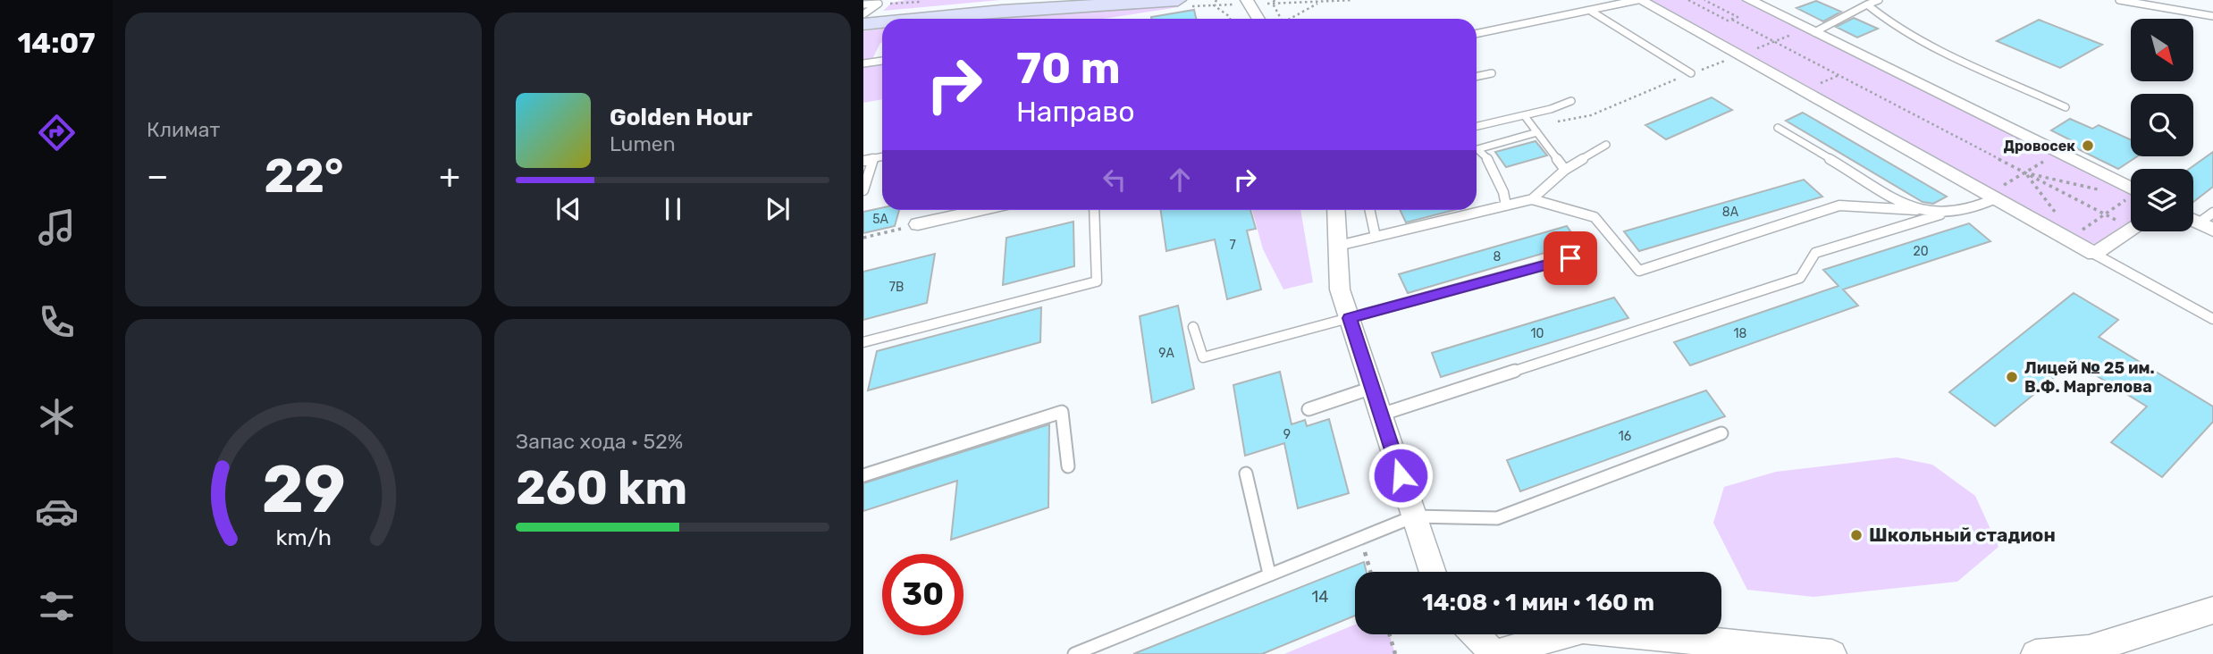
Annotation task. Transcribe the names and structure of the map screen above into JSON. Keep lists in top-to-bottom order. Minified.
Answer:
{"places":["Дровосек","Лицей № 25 им. В.Ф. Маргелова","Школьный стадион"],"house_numbers":["8А","5А","7","20","8","7В","10","18","9А","9","16","14"],"north":"bottom right","page":{"tabs":"14:07","tile":["Климат",["Запас хода · 52%","260 km"]],"turn":["70 m","Направо"],"song":["Golden Hour","Lumen"],"heat":["−","22°","+"],"limit":"30","trip":"14:08 · 1 мин · 160 m","gauge":["29","km/h"]}}
